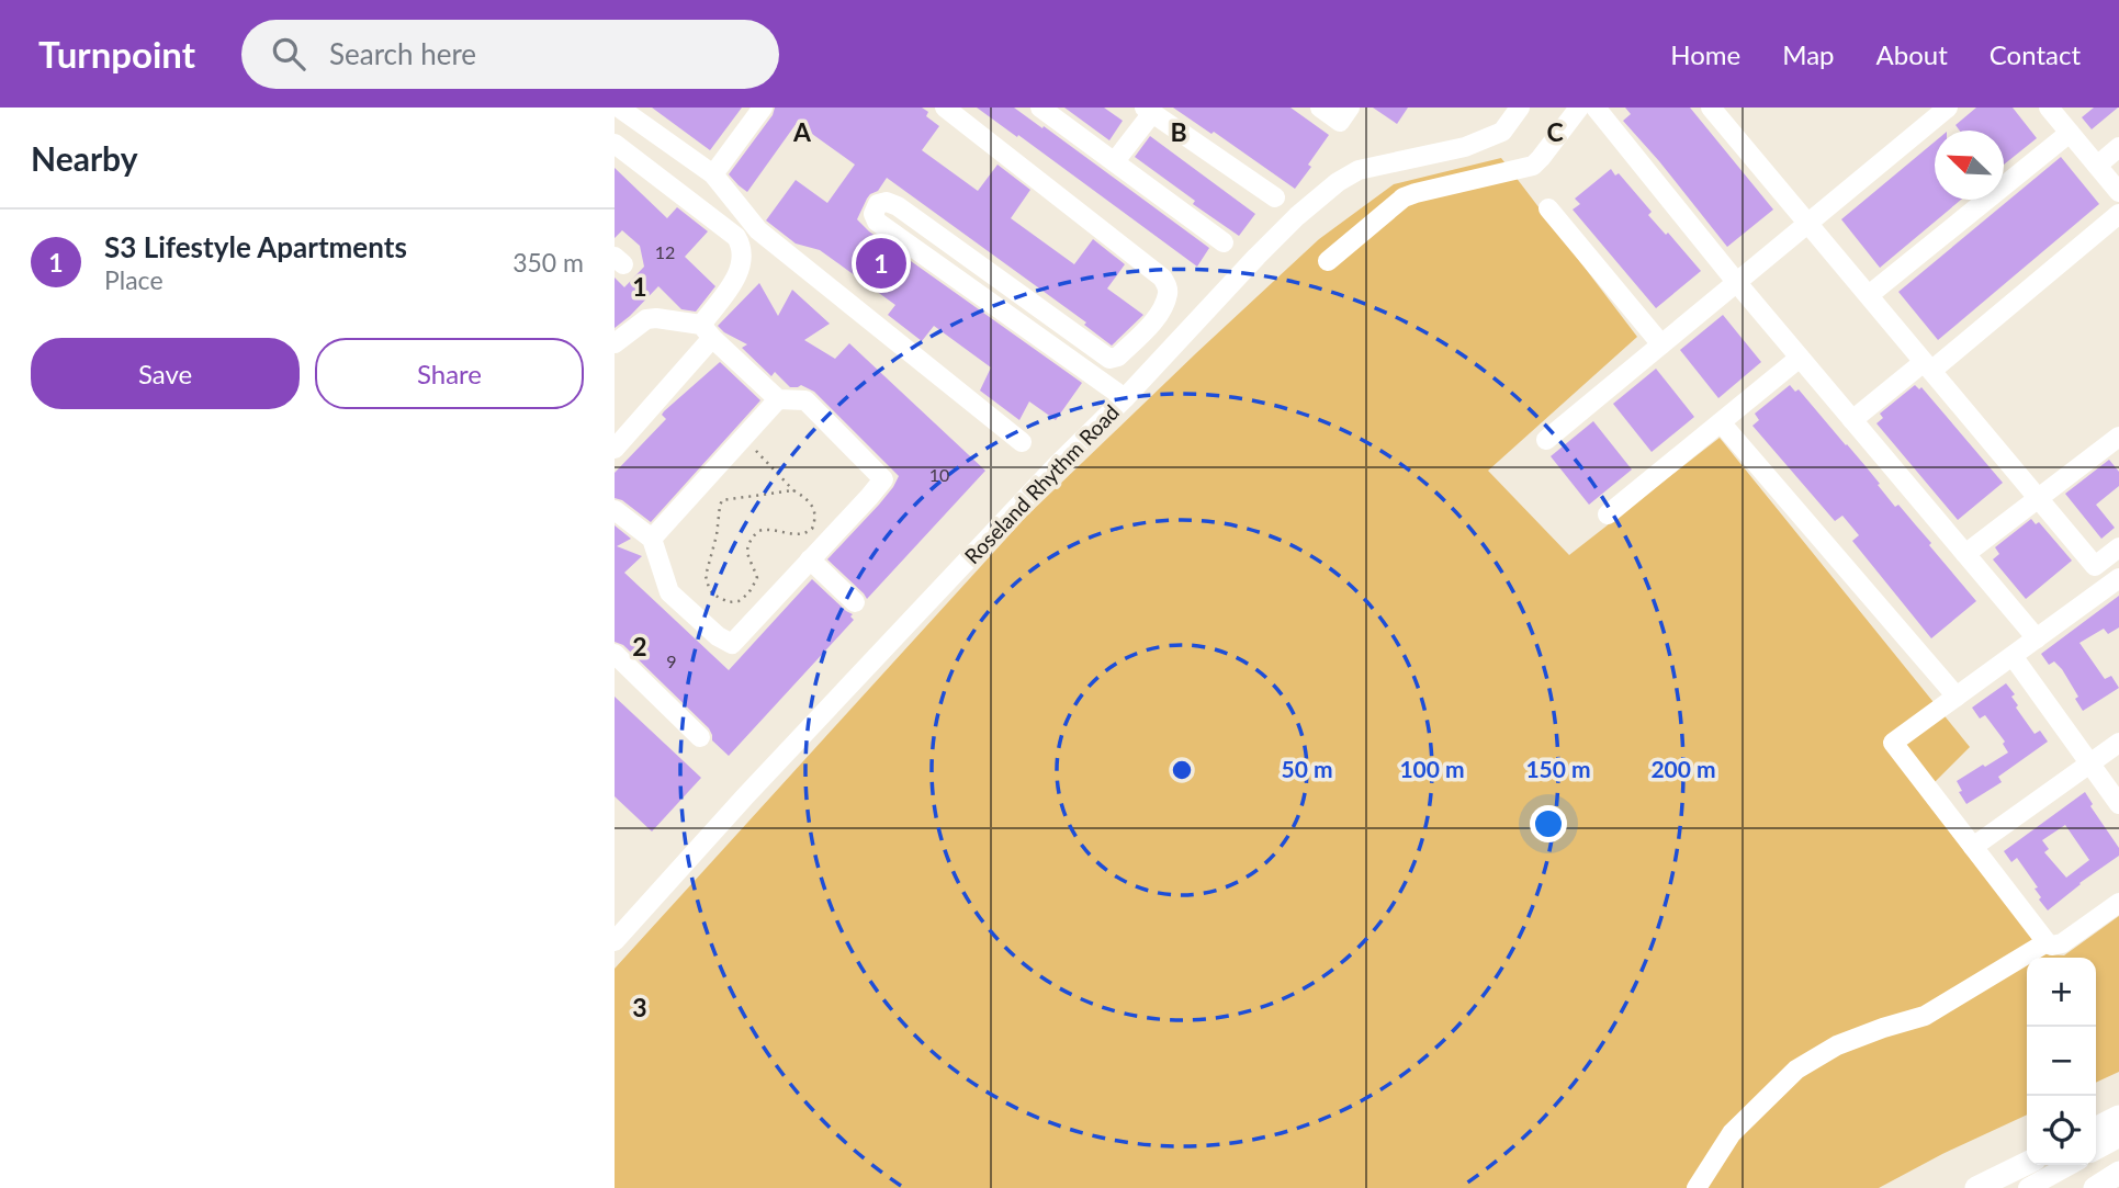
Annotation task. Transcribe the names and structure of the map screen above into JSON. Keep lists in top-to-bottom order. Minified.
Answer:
{"streets":{"street":["Roseland Rhythm Road"]},"house_numbers":["12","10","9"],"north":"top left","page":{"header":"Turnpoint","search":"Search here","nav":["Home","Map","About","Contact"],"heading":"Nearby","list":[{"mark":"1","name":"S3 Lifestyle Apartments","note":"Place","value":"350 m"}],"pins":"1","buttons":["Save","Share"],"map_buttons":["+","−"]},"grid":{"columns":["A","B","C"],"rows":["1","2","3"]},"rings":["50 m","100 m","150 m","200 m"]}
